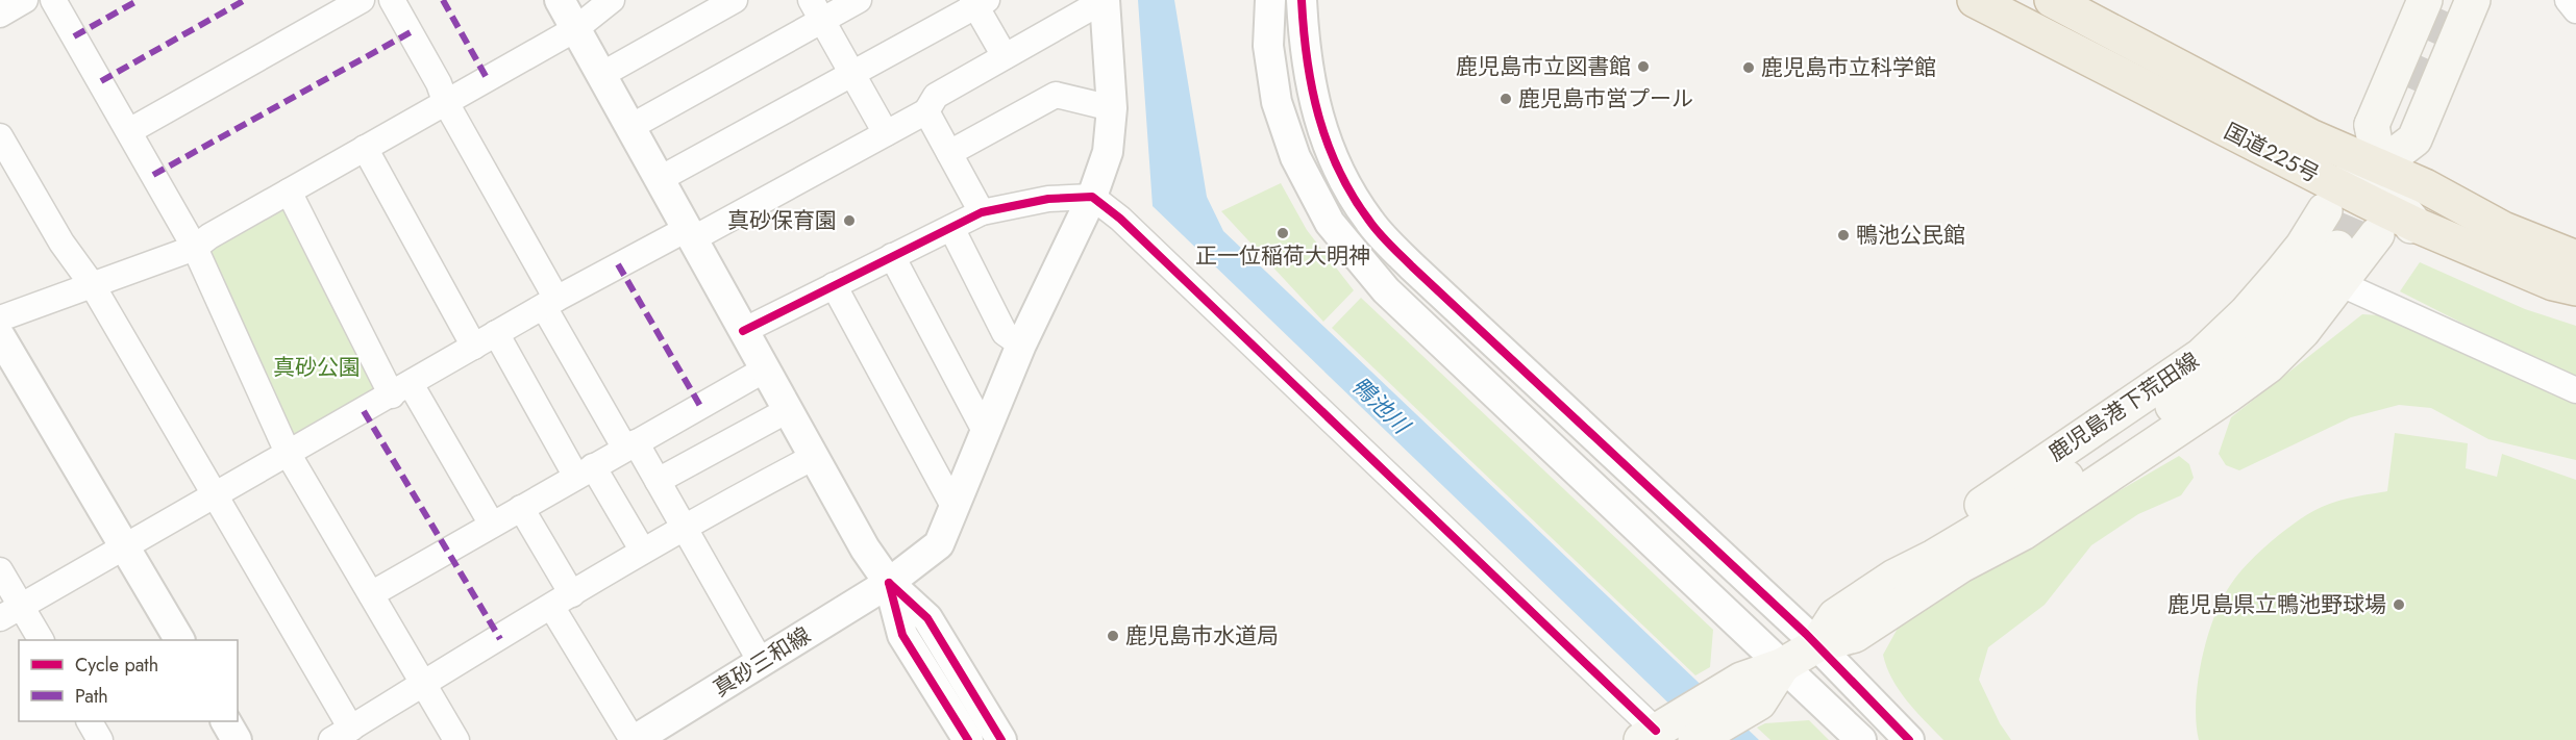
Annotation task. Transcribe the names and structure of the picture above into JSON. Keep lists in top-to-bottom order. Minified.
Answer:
{"streets":{"highway":["国道225号"],"main road":["鹿児島港下荒田線"],"street":["真砂三和線"]},"crossings":[["国道225号","鹿児島港下荒田線"]],"water":["鴨池川"],"parks":["真砂公園"],"places":["鹿児島市立図書館","鹿児島市立科学館","鹿児島市営プール","真砂保育園","正一位稲荷大明神","鴨池公民館","鹿児島県立鴨池野球場","鹿児島市水道局"],"legend":["Cycle path","Path"]}
